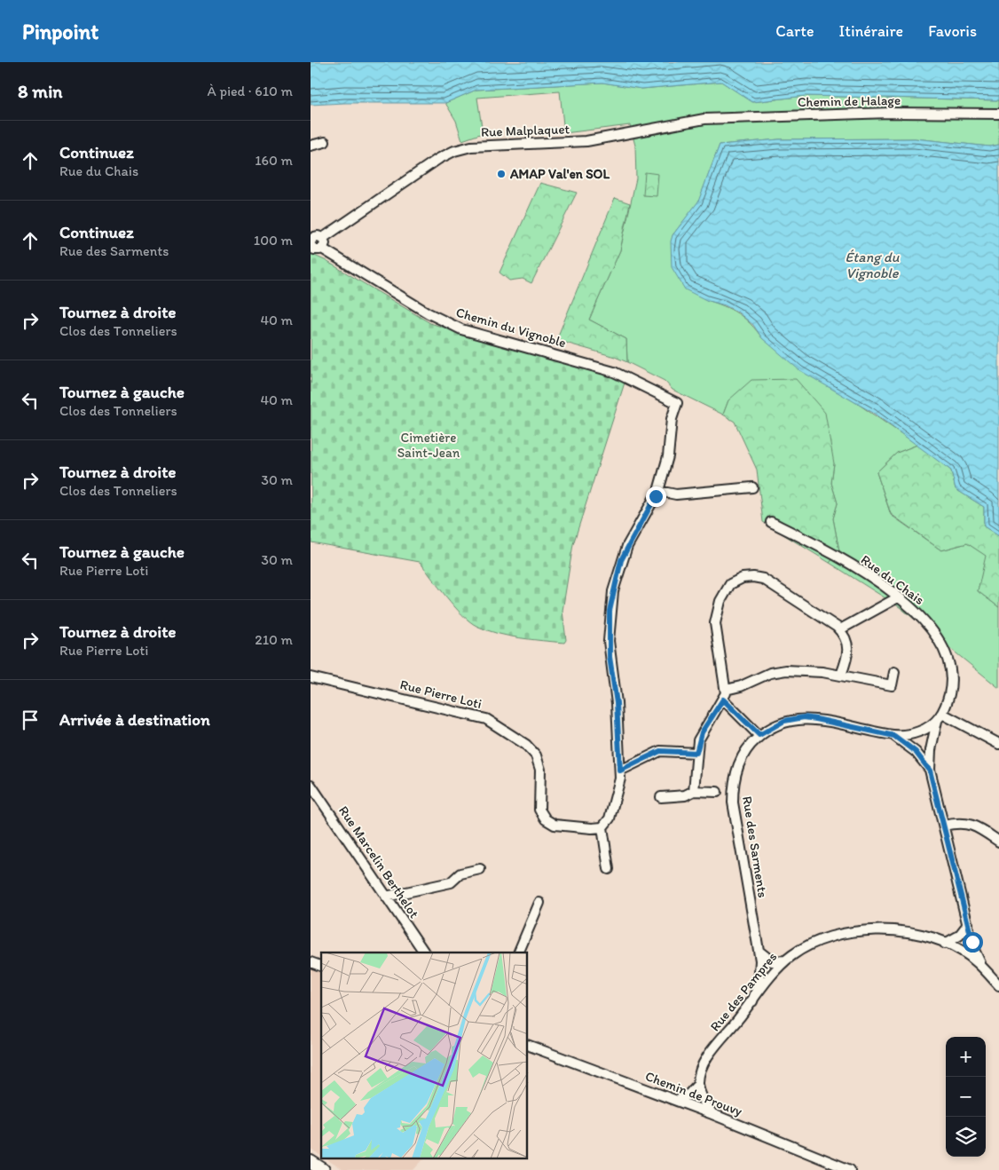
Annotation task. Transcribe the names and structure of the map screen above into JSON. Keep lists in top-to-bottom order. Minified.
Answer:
{"streets":{"street":["Chemin de Halage","Rue Malplaquet","Chemin du Vignoble","Rue du Chais","Rue Pierre Loti","Rue des Sarments","Rue Marcelin Berthelot","Rue des Pampres","Chemin de Prouvy"]},"crossings":[["Chemin de Halage","Rue Malplaquet"],["Rue du Chais","Rue des Sarments"],["Rue du Chais","Rue des Pampres"],["Rue des Sarments","Rue des Pampres"],["Rue des Pampres","Chemin de Prouvy"]],"water":["Étang du Vignoble"],"parks":["Cimetière Saint-Jean"],"places":["AMAP Val'en SOL"],"page":{"header":"Pinpoint","nav":["Carte","Itinéraire","Favoris"],"heading":["8 min","À pied · 610 m"],"list":[["Continuez","Rue du Chais","160 m"],["Continuez","Rue des Sarments","100 m"],["Tournez à droite","Clos des Tonneliers","40 m"],["Tournez à gauche","Clos des Tonneliers","40 m"],["Tournez à droite","Clos des Tonneliers","30 m"],["Tournez à gauche","Rue Pierre Loti","30 m"],["Tournez à droite","Rue Pierre Loti","210 m"],"Arrivée à destination"],"map_buttons":["+","−"]}}
